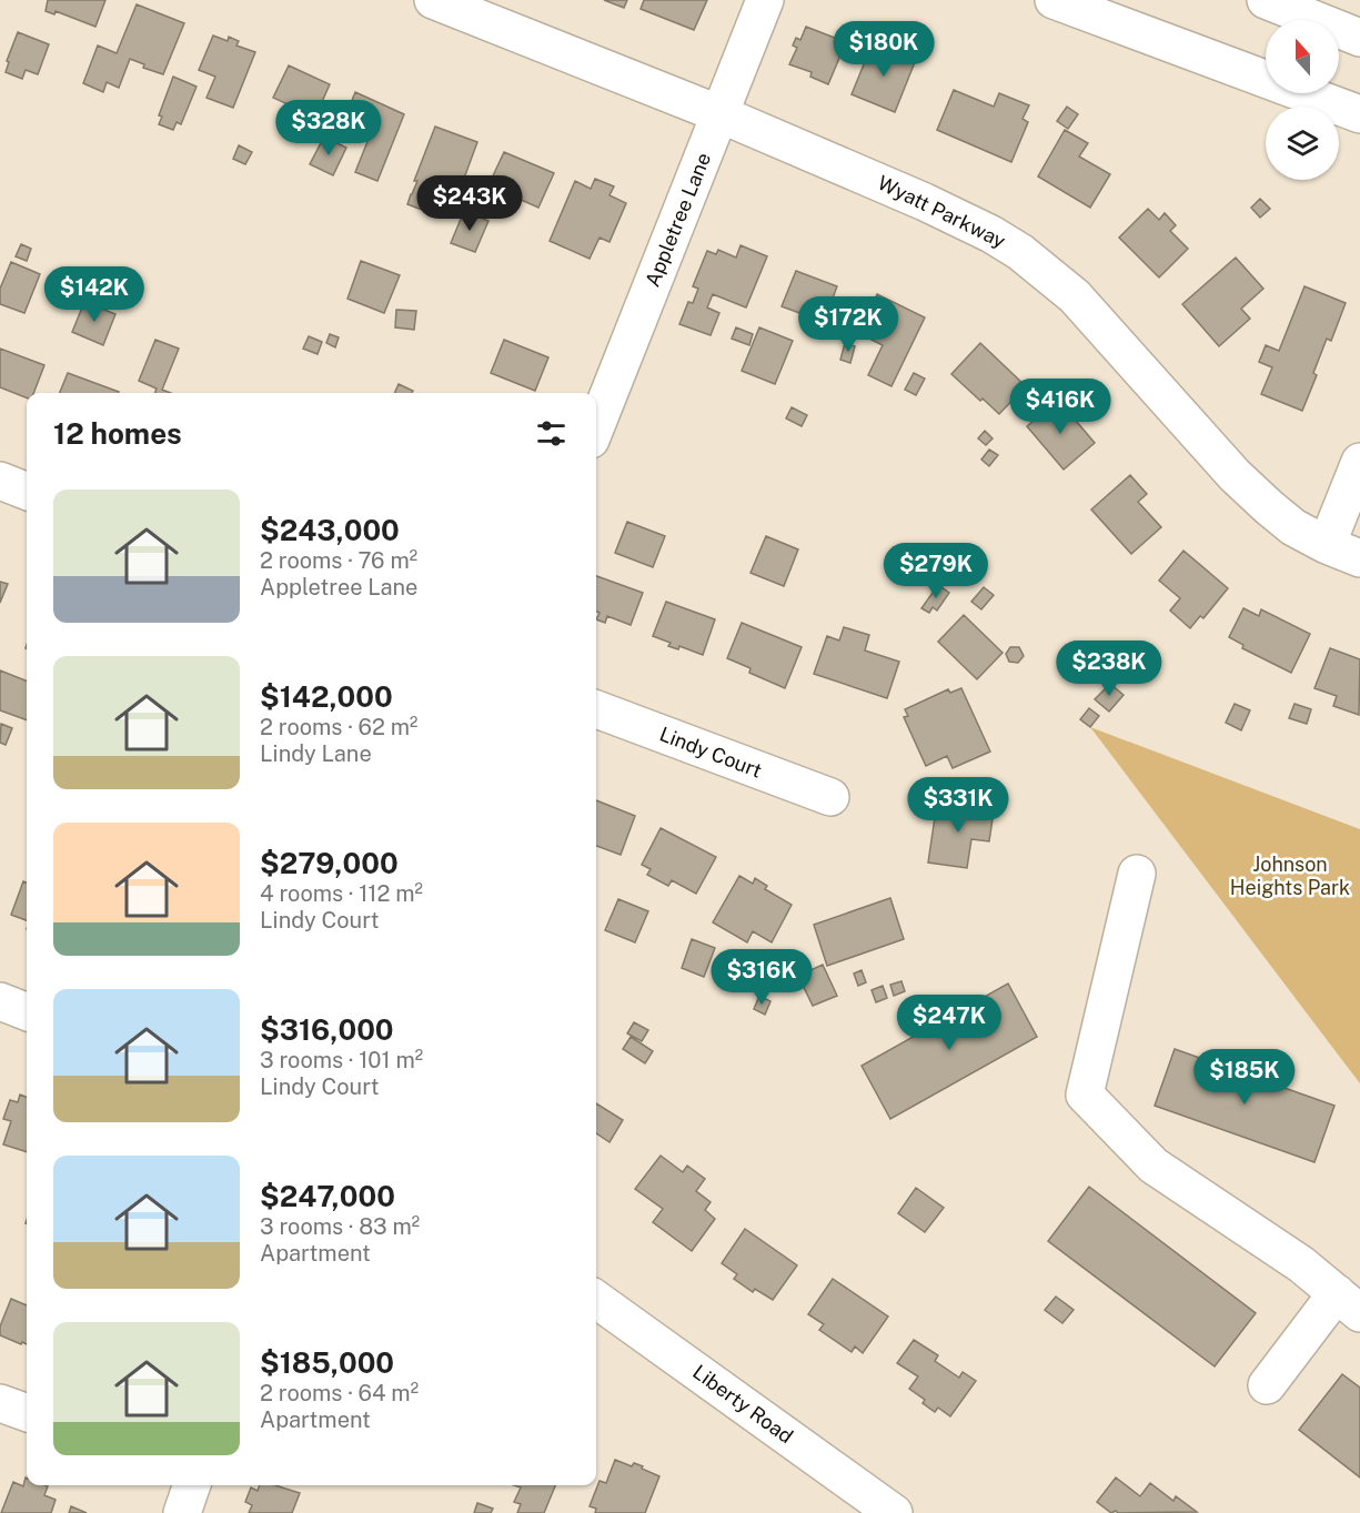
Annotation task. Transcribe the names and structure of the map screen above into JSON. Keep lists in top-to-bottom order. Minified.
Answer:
{"streets":{"street":["Wyatt Parkway","Appletree Lane","Lindy Court","Liberty Road"]},"crossings":[["Wyatt Parkway","Appletree Lane"]],"parks":["Johnson Heights Park"],"north":"top","page":{"price":["$180K","$328K","$243K","$142K","$172K","$416K","$279K","$238K","$331K","$316K","$247K","$185K"],"heading":"12 homes","list":[{"name":"$243,000","note":"2 rooms · 76 m² · Appletree Lane"},{"name":"$142,000","note":"2 rooms · 62 m² · Lindy Lane"},{"name":"$279,000","note":"4 rooms · 112 m² · Lindy Court"},{"name":"$316,000","note":"3 rooms · 101 m² · Lindy Court"},{"name":"$247,000","note":"3 rooms · 83 m² · Apartment"},{"name":"$185,000","note":"2 rooms · 64 m² · Apartment"}]}}
